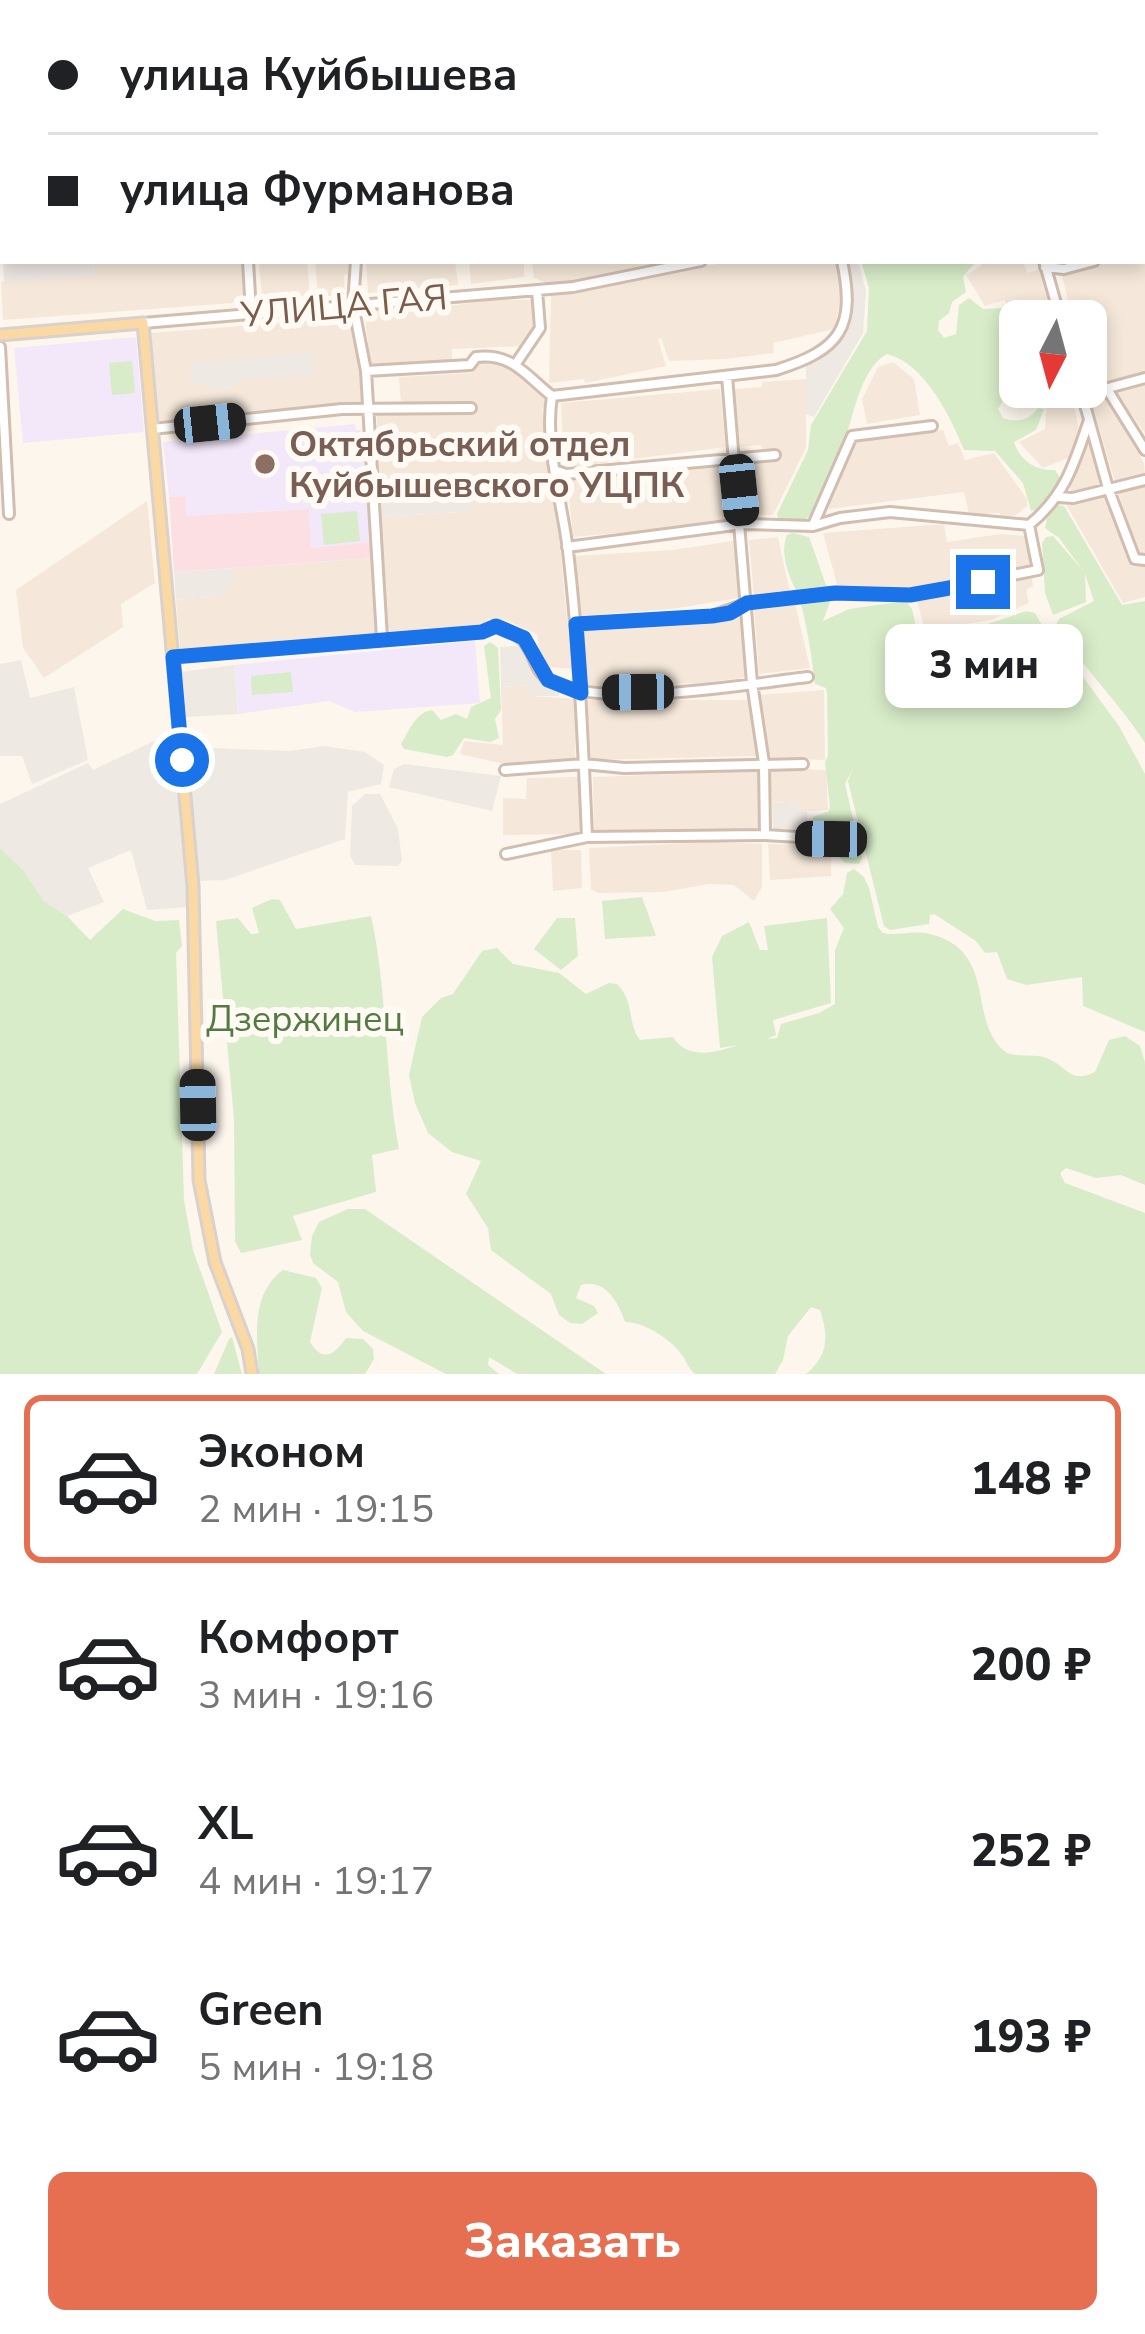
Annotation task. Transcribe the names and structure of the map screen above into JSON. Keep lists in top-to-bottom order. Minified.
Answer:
{"streets":{"main road":["УЛИЦА ГАЯ"]},"parks":["Дзержинец"],"places":["Октябрьский отдел Куйбышевского УЦПК"],"north":"bottom","page":{"banner":["улица Куйбышева","улица Фурманова"],"bubble":"3 мин","list":[{"name":"Эконом","note":"2 мин · 19:15","value":"148 ₽"},{"name":"Комфорт","note":"3 мин · 19:16","value":"200 ₽"},{"name":"XL","note":"4 мин · 19:17","value":"252 ₽"},{"name":"Green","note":"5 мин · 19:18","value":"193 ₽"}],"buttons":"Заказать"}}
